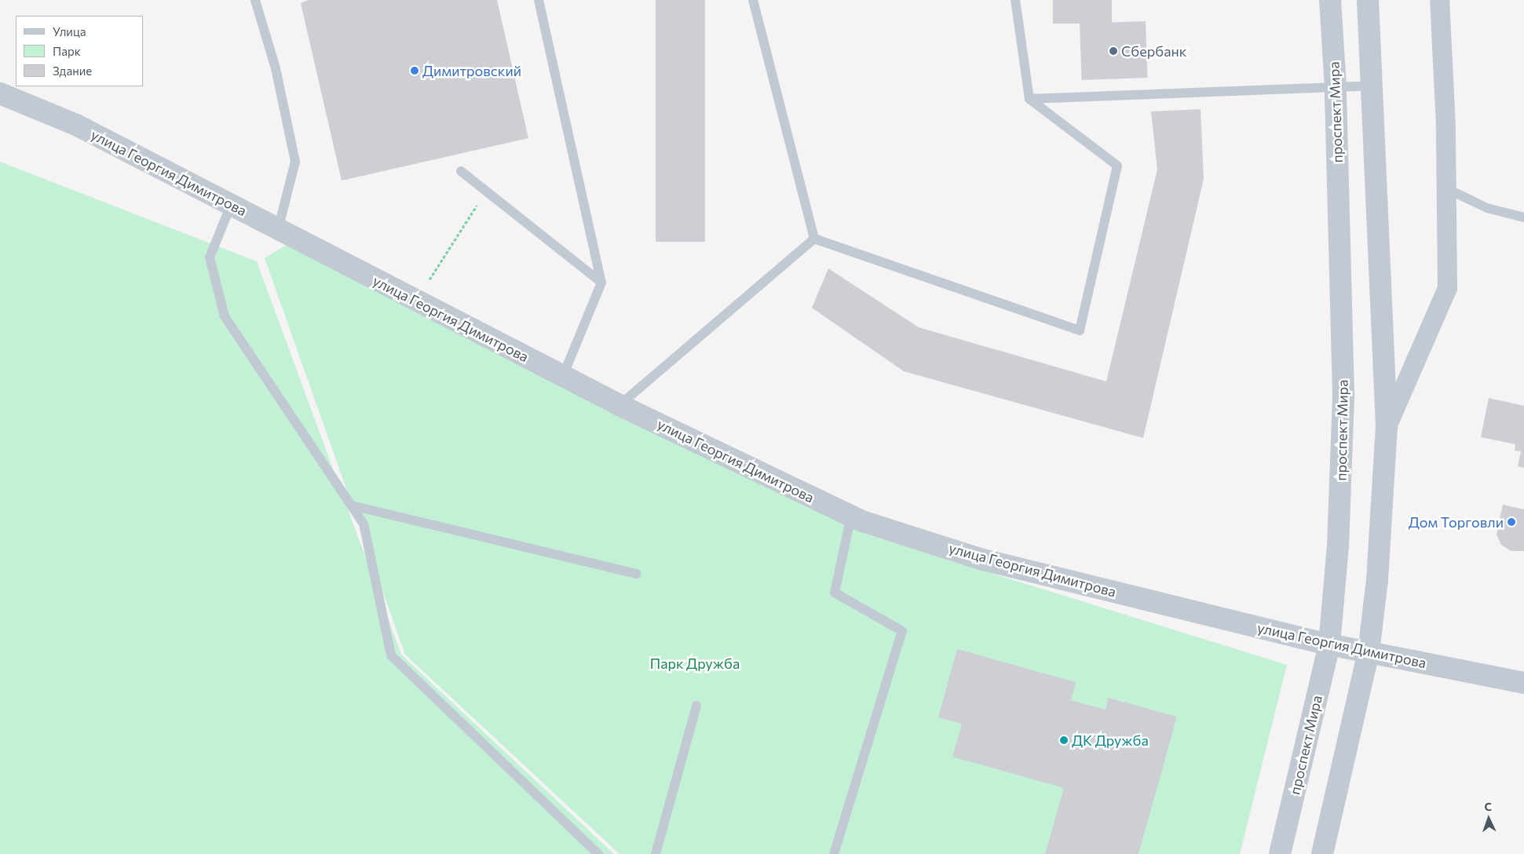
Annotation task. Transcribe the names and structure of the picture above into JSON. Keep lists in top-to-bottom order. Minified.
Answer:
{"streets":{"street":["проспект Мира","улица Георгия Димитрова"]},"crossings":[["проспект Мира","улица Георгия Димитрова"]],"parks":["Парк Дружба"],"places":["Сбербанк","Димитровский","Дом Торговли","ДК Дружба"],"legend":["Улица","Парк","Здание"],"north":"top"}
